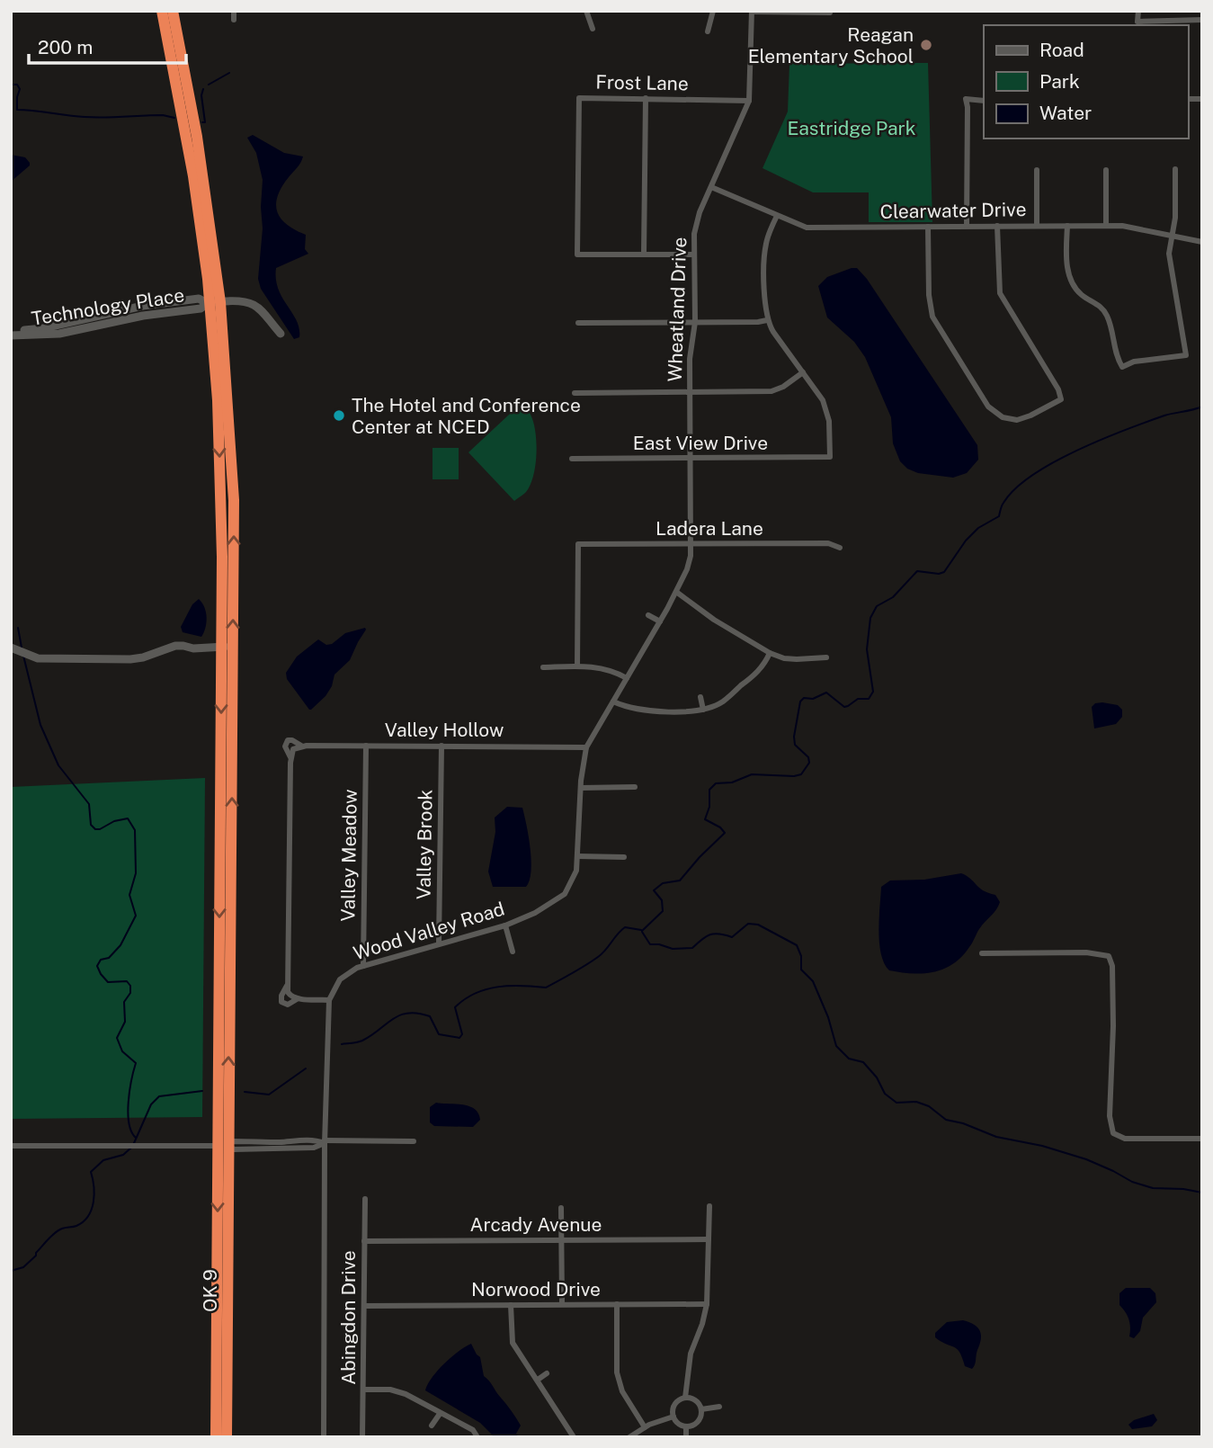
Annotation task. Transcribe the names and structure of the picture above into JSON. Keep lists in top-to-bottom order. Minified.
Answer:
{"streets":{"highway":["OK 9"],"street":["Frost Lane","Clearwater Drive","Technology Place","Wheatland Drive","East View Drive","Ladera Lane","Valley Hollow","Valley Brook","Valley Meadow","Wood Valley Road","Arcady Avenue","Norwood Drive","Abingdon Drive"]},"crossings":[["Frost Lane","Wheatland Drive"],["Clearwater Drive","Wheatland Drive"],["Technology Place","OK 9"],["Wheatland Drive","East View Drive"],["Wheatland Drive","Ladera Lane"],["Wheatland Drive","Wood Valley Road"],["Ladera Lane","Wood Valley Road"],["Valley Hollow","Valley Brook"],["Valley Hollow","Valley Meadow"],["Valley Hollow","Wood Valley Road"],["Valley Brook","Wood Valley Road"],["Valley Meadow","Wood Valley Road"],["Arcady Avenue","Abingdon Drive"],["Norwood Drive","Abingdon Drive"]],"parks":["Eastridge Park"],"places":["Reagan Elementary School","The Hotel and Conference Center at NCED"],"legend":["Road","Park","Water"],"scale_bar":"200 m"}
